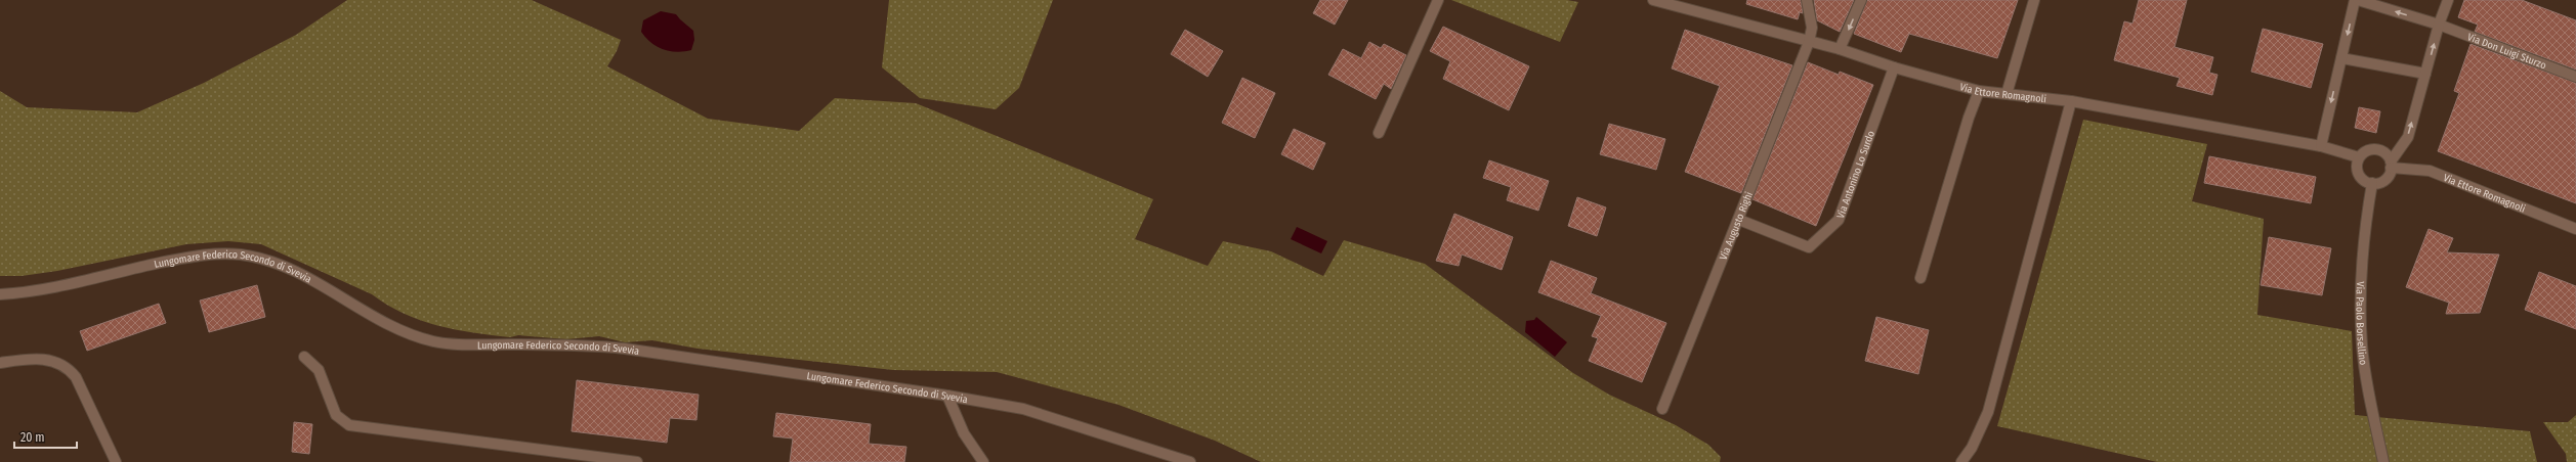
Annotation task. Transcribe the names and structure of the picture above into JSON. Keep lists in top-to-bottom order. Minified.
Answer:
{"streets":{"street":["Via Don Luigi Sturzo","Via Ettore Romagnoli","Via Antonino Lo Surdo","Via Augusto Righi","Lungomare Federico Secondo di Svevia","Via Paolo Borsellino"]},"crossings":[["Via Ettore Romagnoli","Via Antonino Lo Surdo"],["Via Ettore Romagnoli","Via Augusto Righi"],["Via Ettore Romagnoli","Via Paolo Borsellino"],["Via Antonino Lo Surdo","Via Augusto Righi"]],"scale_bar":"20 m"}
